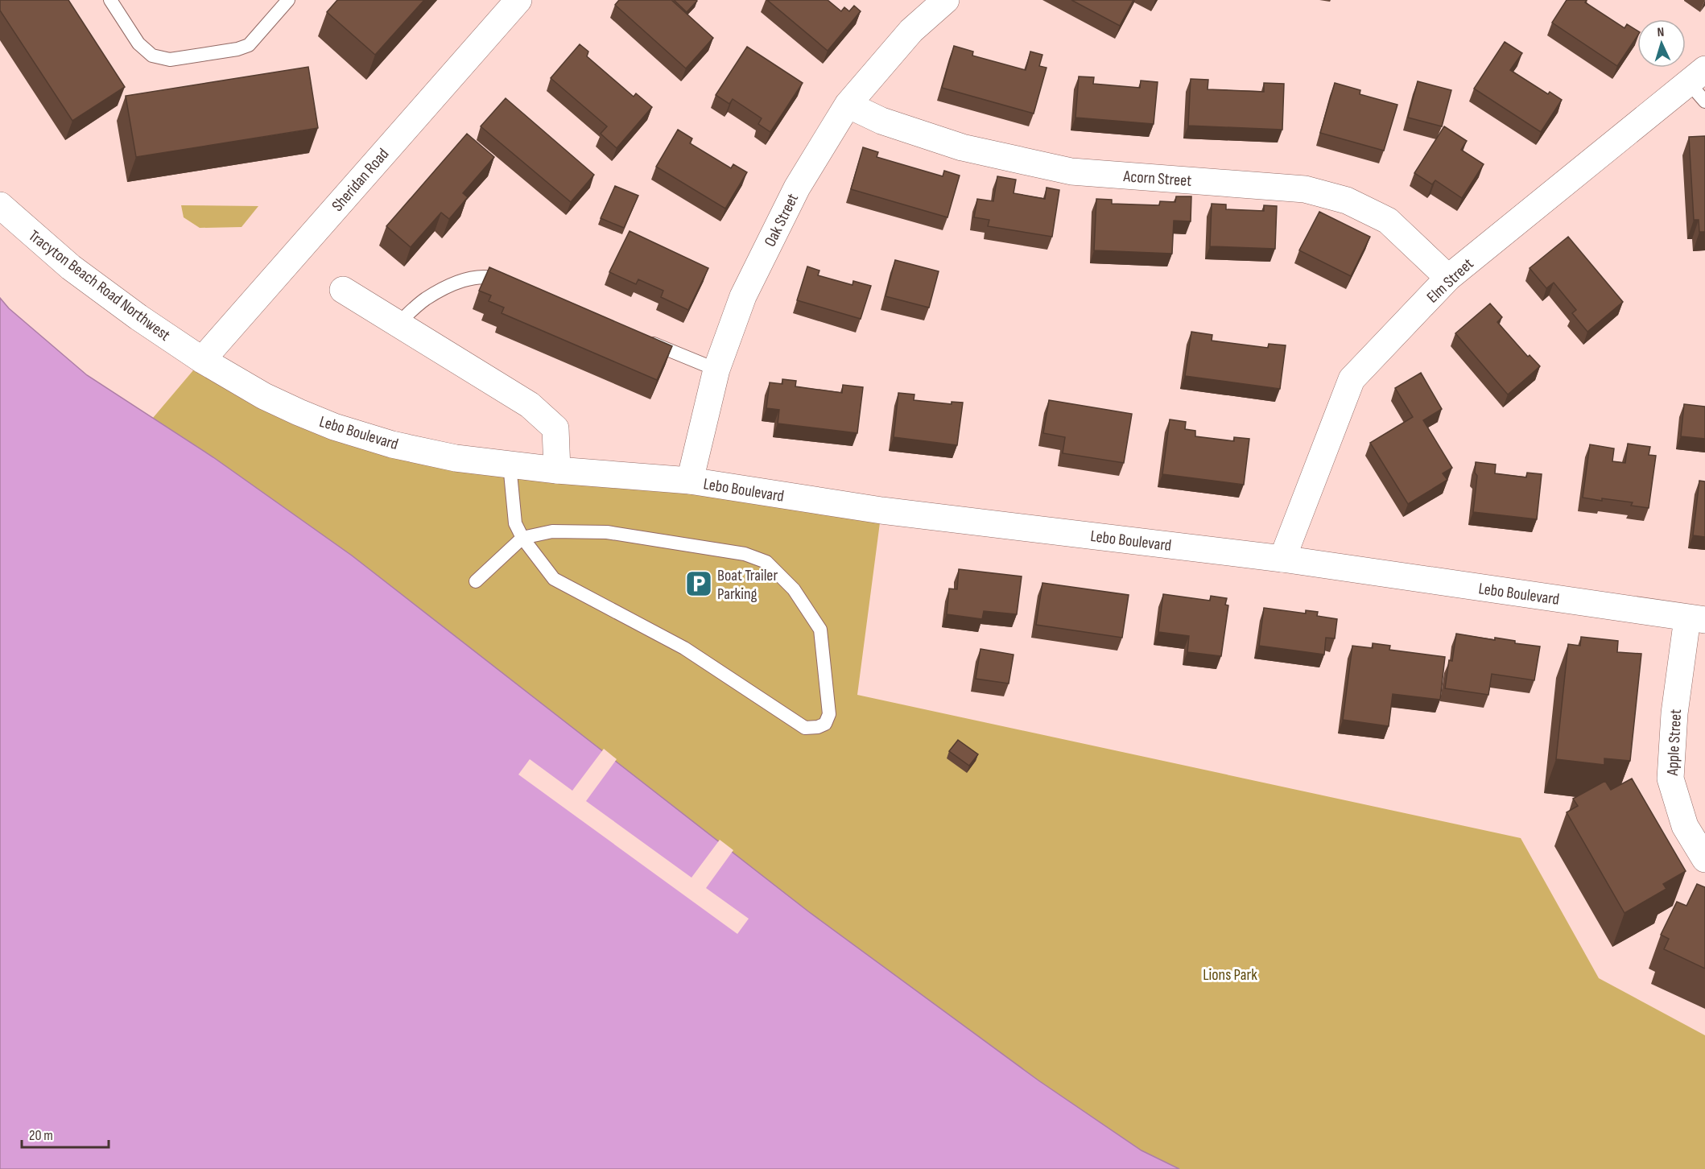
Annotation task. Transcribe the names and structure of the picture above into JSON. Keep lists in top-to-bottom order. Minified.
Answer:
{"streets":{"street":["Acorn Street","Sheridan Road","Oak Street","Elm Street","Tracyton Beach Road Northwest","Lebo Boulevard","Apple Street"]},"crossings":[["Acorn Street","Oak Street"],["Acorn Street","Elm Street"],["Sheridan Road","Tracyton Beach Road Northwest"],["Sheridan Road","Lebo Boulevard"],["Oak Street","Lebo Boulevard"],["Elm Street","Lebo Boulevard"],["Tracyton Beach Road Northwest","Lebo Boulevard"],["Lebo Boulevard","Apple Street"]],"parks":["Lions Park"],"places":{"parking":["Boat Trailer Parking"]},"scale_bar":"20 m","north":"top"}
